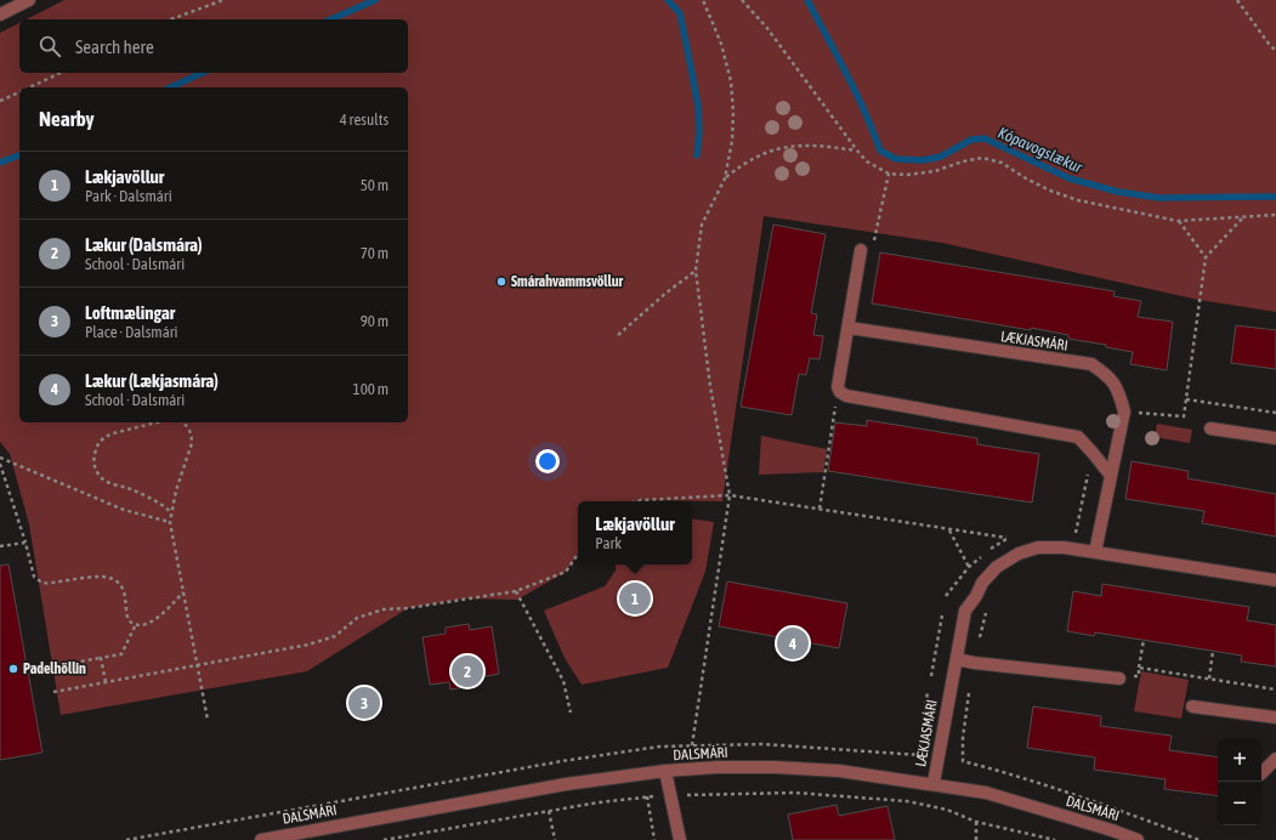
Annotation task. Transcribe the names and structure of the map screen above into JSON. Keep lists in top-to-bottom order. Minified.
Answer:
{"streets":{"street":["LÆKJASMÁRI","DALSMÁRI"]},"crossings":[["LÆKJASMÁRI","DALSMÁRI"]],"water":["Kópavogslækur"],"places":["Smárahvammsvöllur","Padelhöllin"],"page":{"search":"Search here","heading":["Nearby","4 results"],"list":[{"mark":"1","name":"Lækjavöllur","note":"Park · Dalsmári","value":"50 m"},{"mark":"2","name":"Lækur (Dalsmára)","note":"School · Dalsmári","value":"70 m"},{"mark":"3","name":"Loftmælingar","note":"Place · Dalsmári","value":"90 m"},{"mark":"4","name":"Lækur (Lækjasmára)","note":"School · Dalsmári","value":"100 m"}],"popup":["Lækjavöllur","Park"],"pins":["1","4","2","3"],"map_buttons":["+","−"]}}
